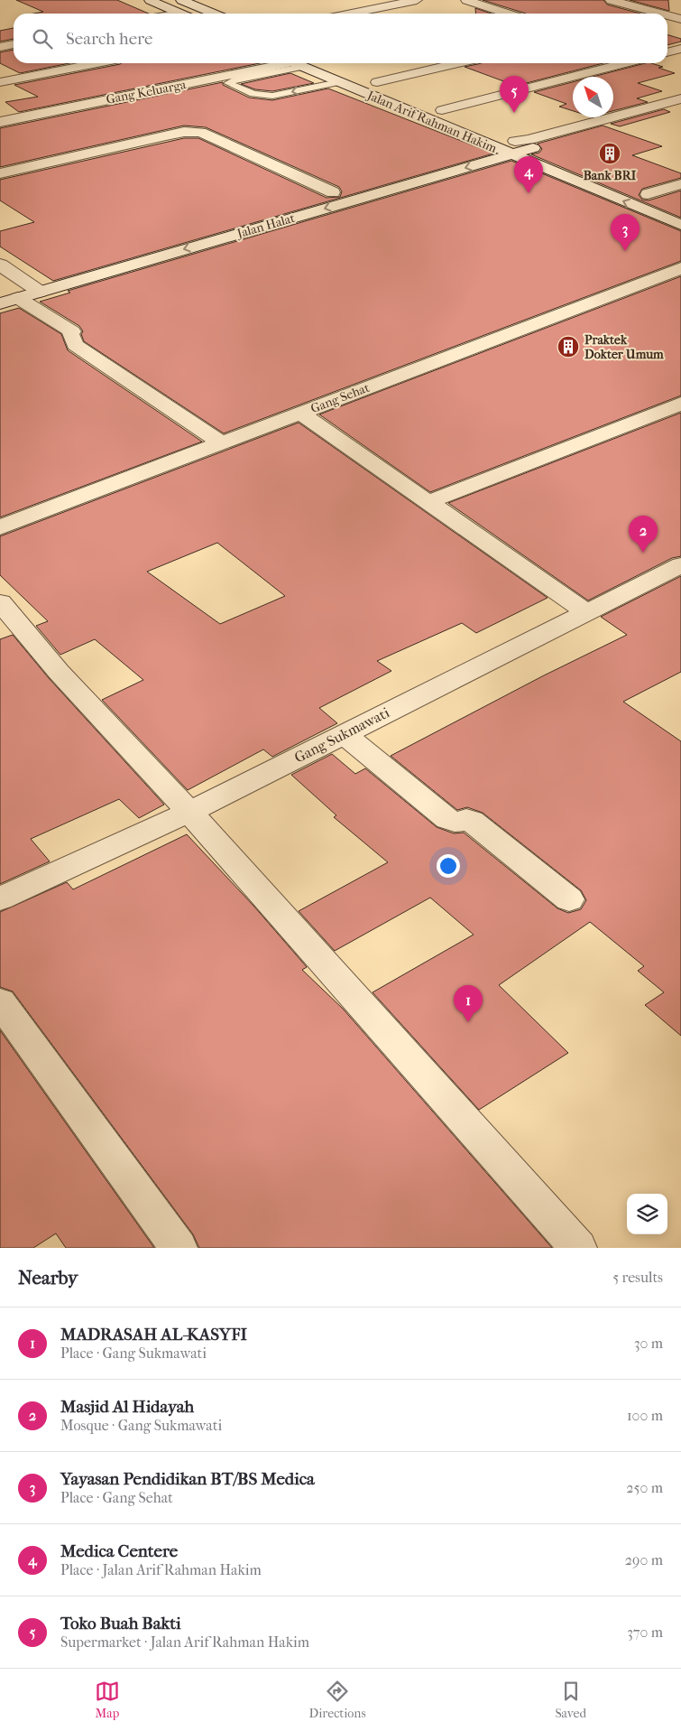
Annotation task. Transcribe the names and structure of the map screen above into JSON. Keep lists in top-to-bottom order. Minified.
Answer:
{"streets":{"street":["Gang Keluarga","Jalan Arif Rahman Hakim","Jalan Halat","Gang Sehat","Gang Sukmawati"]},"crossings":[["Jalan Arif Rahman Hakim","Jalan Halat"]],"places":{"building":["Bank BRI","Praktek Dokter Umum"]},"north":"top left","page":{"search":"Search here","pins":["5","4","3","2","1"],"heading":["Nearby","5 results"],"list":[{"mark":"1","name":"MADRASAH AL-KASYFI","note":"Place · Gang Sukmawati","value":"30 m"},{"mark":"2","name":"Masjid Al Hidayah","note":"Mosque · Gang Sukmawati","value":"100 m"},{"mark":"3","name":"Yayasan Pendidikan BT/BS Medica","note":"Place · Gang Sehat","value":"250 m"},{"mark":"4","name":"Medica Centere","note":"Place · Jalan Arif Rahman Hakim","value":"290 m"},{"mark":"5","name":"Toko Buah Bakti","note":"Supermarket · Jalan Arif Rahman Hakim","value":"370 m"}],"nav":["Map","Directions","Saved"]}}
